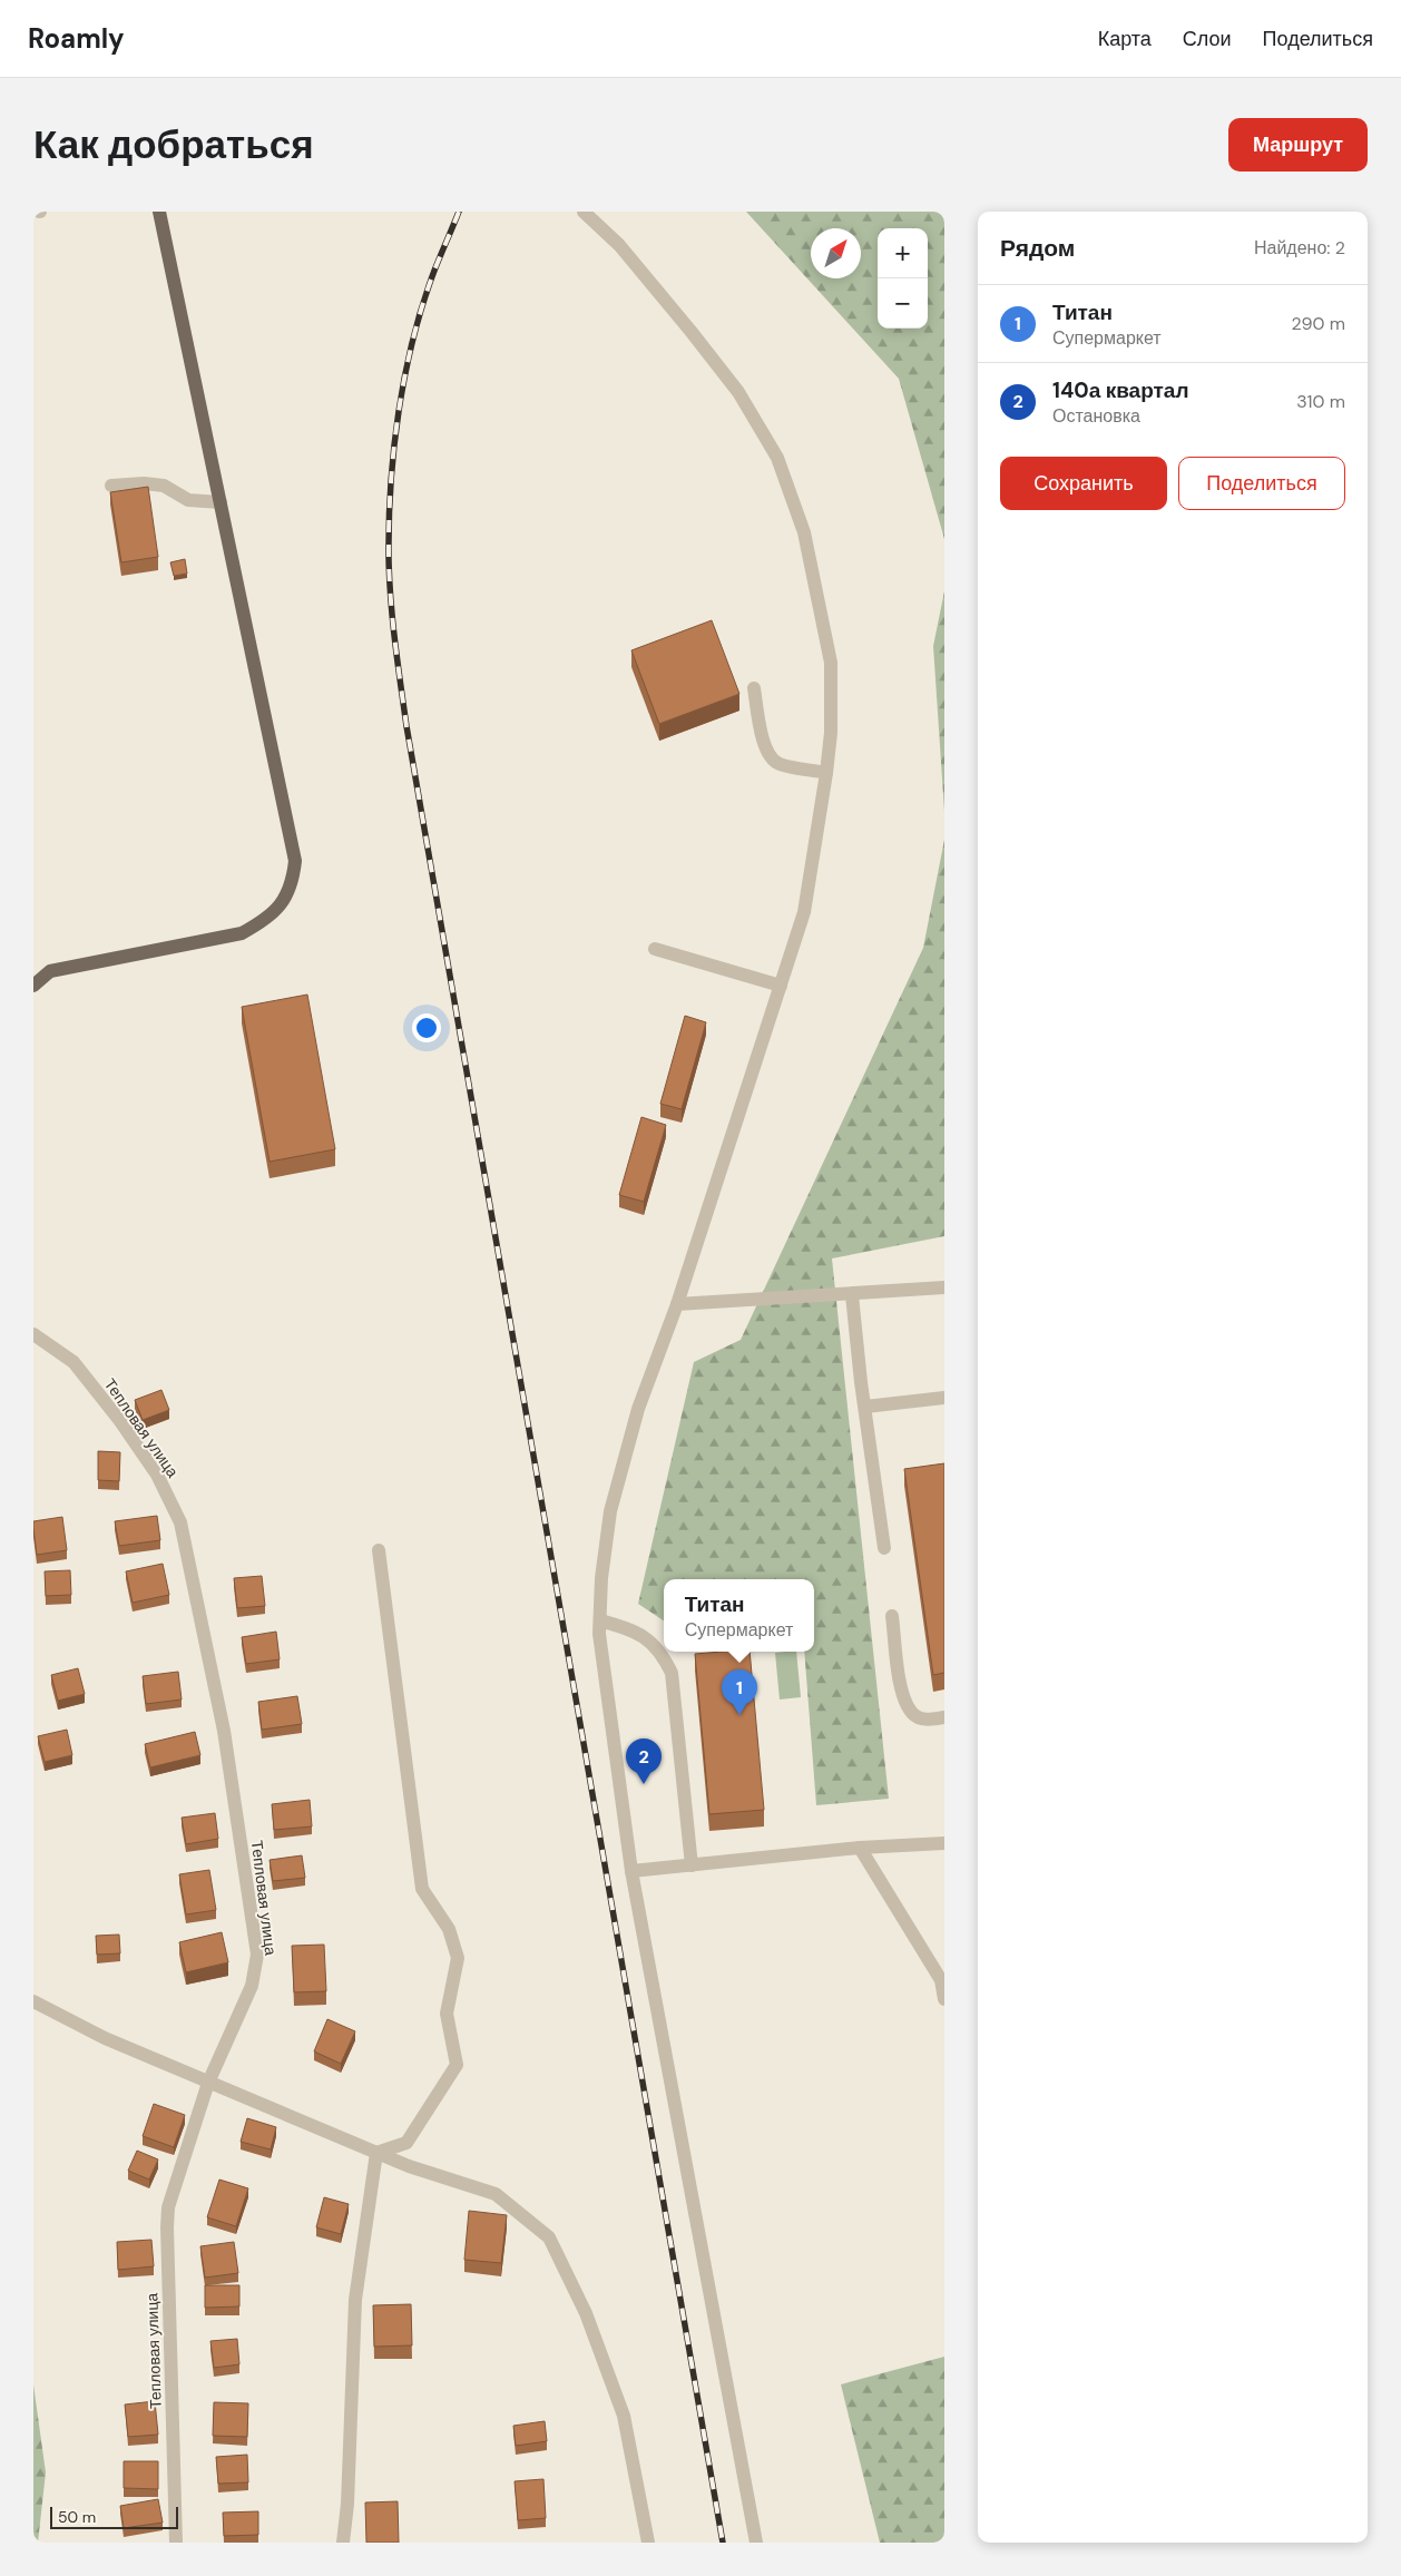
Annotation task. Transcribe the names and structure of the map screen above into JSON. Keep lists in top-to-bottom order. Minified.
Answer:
{"streets":{"street":["Тепловая улица"]},"scale_bar":"50 m","north":"top right","page":{"header":"Roamly","nav":["Карта","Слои","Поделиться"],"buttons":["Маршрут",["Сохранить","Поделиться"]],"title":"Как добраться","heading":["Рядом","Найдено: 2"],"map_buttons":["+","−"],"list":[{"mark":"1","name":"Титан","note":"Супермаркет","value":"290 m"},{"mark":"2","name":"140а квартал","note":"Остановка","value":"310 m"}],"popup":["Титан","Супермаркет"],"pins":["1","2"],"scale":"50 m"}}
